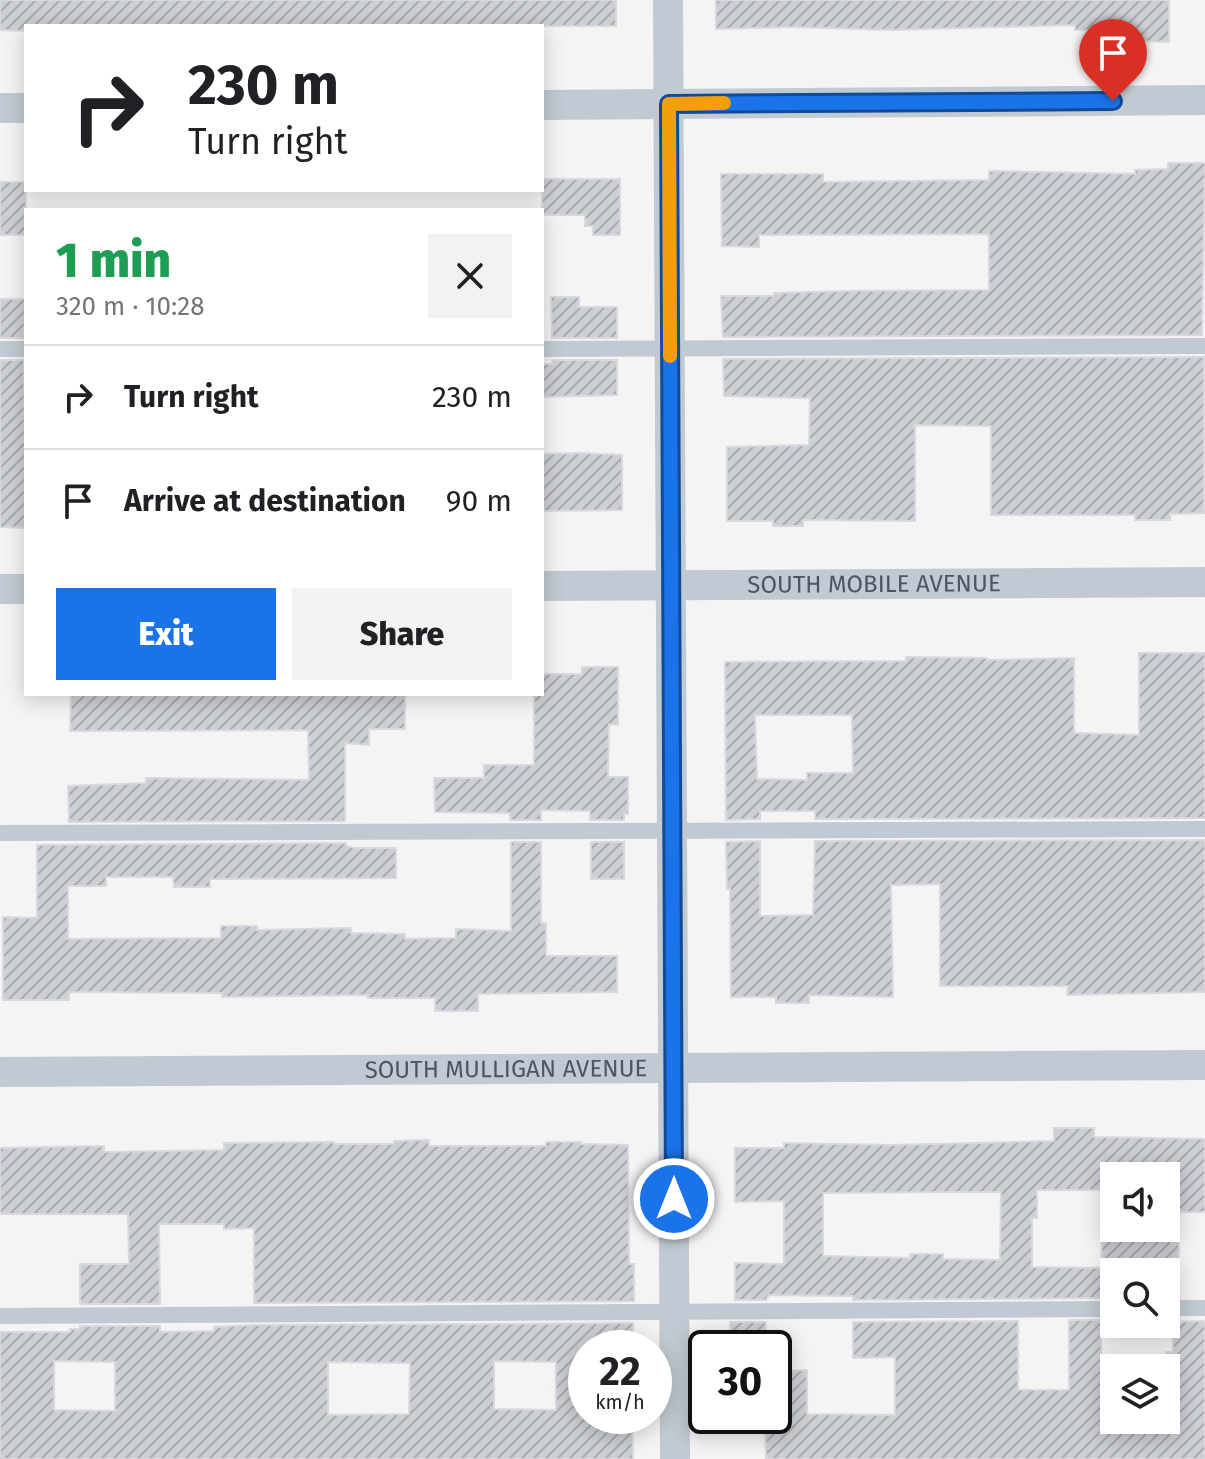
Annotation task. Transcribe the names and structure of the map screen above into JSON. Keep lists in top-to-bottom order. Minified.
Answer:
{"streets":{"street":["SOUTH MOBILE AVENUE","SOUTH MULLIGAN AVENUE"]},"page":{"turn":["230 m","Turn right"],"heading":["1 min","320 m · 10:28"],"list":[{"name":"Turn right","value":"230 m"},{"name":"Arrive at destination","value":"90 m"}],"buttons":["Exit","Share"],"speed":"22 km/h","limit":"30"}}
